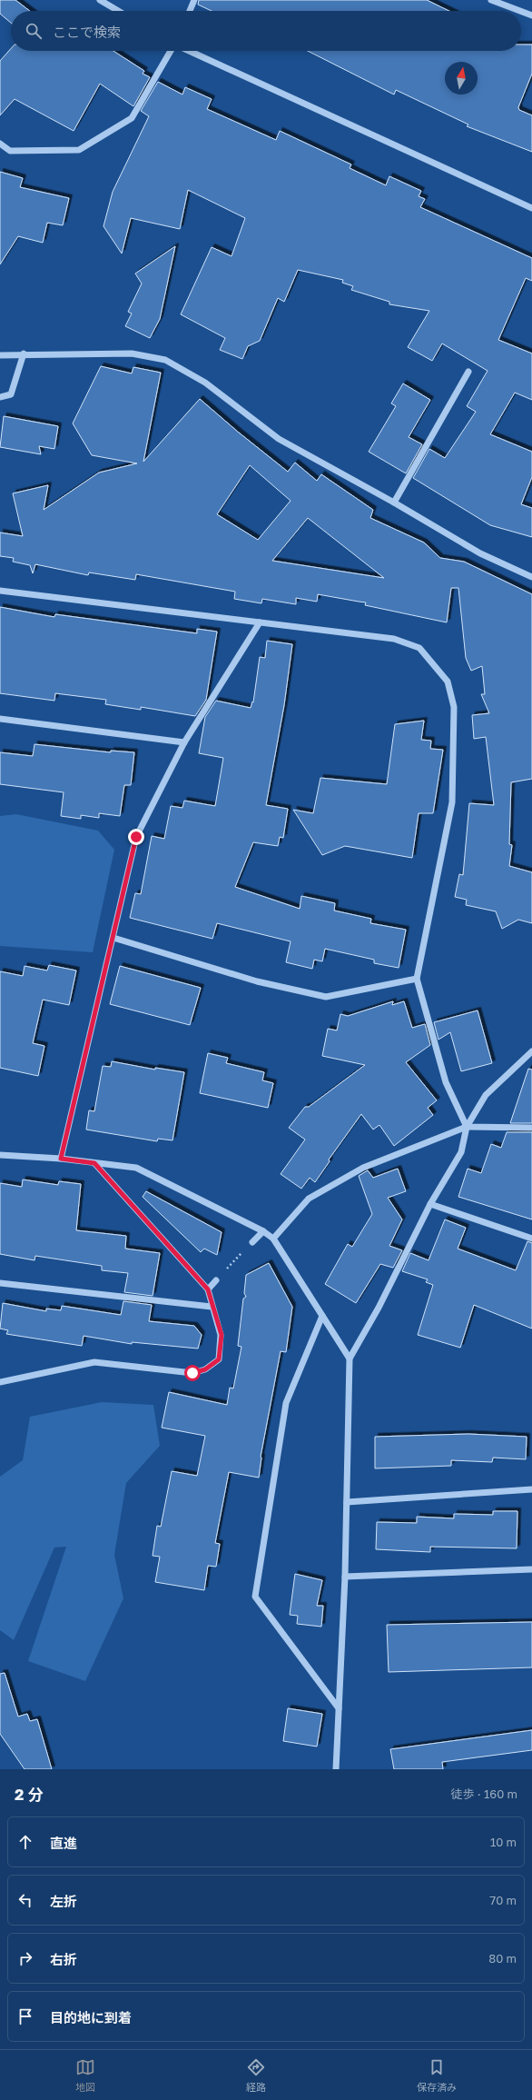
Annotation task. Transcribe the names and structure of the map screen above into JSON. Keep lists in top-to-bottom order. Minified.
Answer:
{"north":"top","page":{"search":"ここで検索","heading":["2 分","徒歩 · 160 m"],"list":[["直進","10 m"],["左折","70 m"],["右折","80 m"],"目的地に到着"],"nav":["地図","経路","保存済み"]}}
